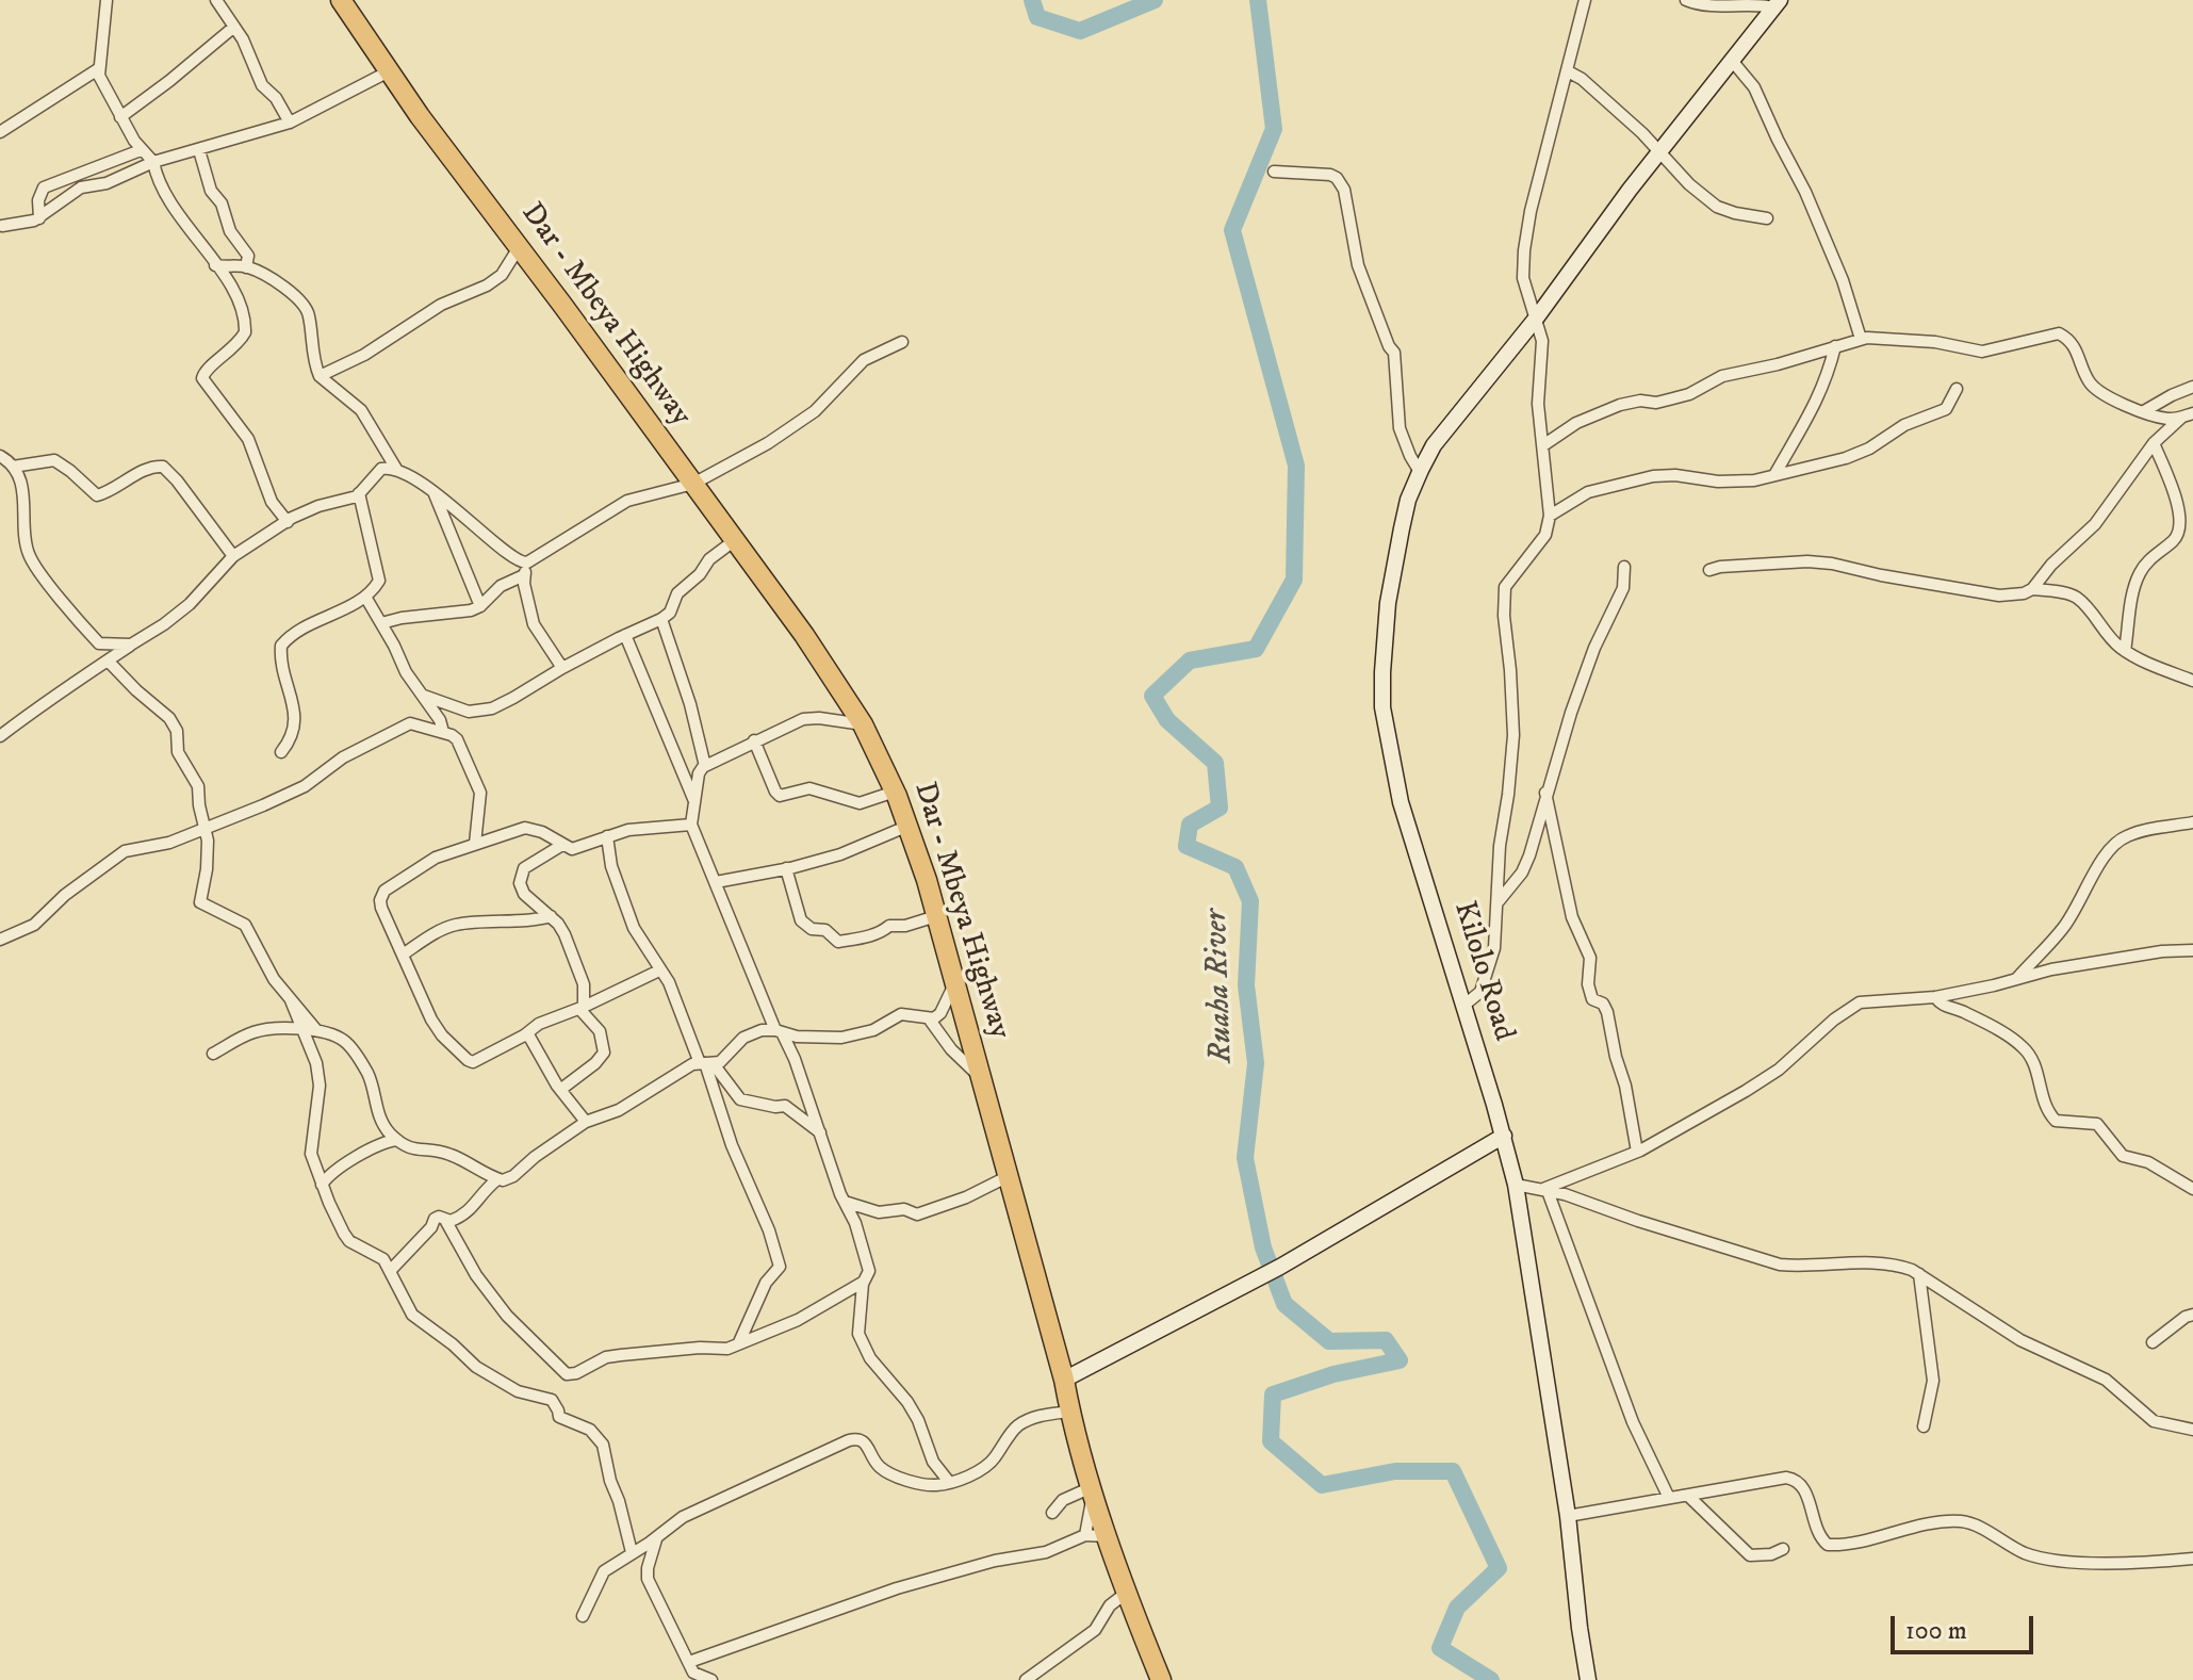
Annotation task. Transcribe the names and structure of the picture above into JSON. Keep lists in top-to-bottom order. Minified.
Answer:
{"streets":{"highway":["Dar - Mbeya Highway"],"main road":["Kilolo Road"]},"water":["Ruaha River"],"scale_bar":"100 m"}
